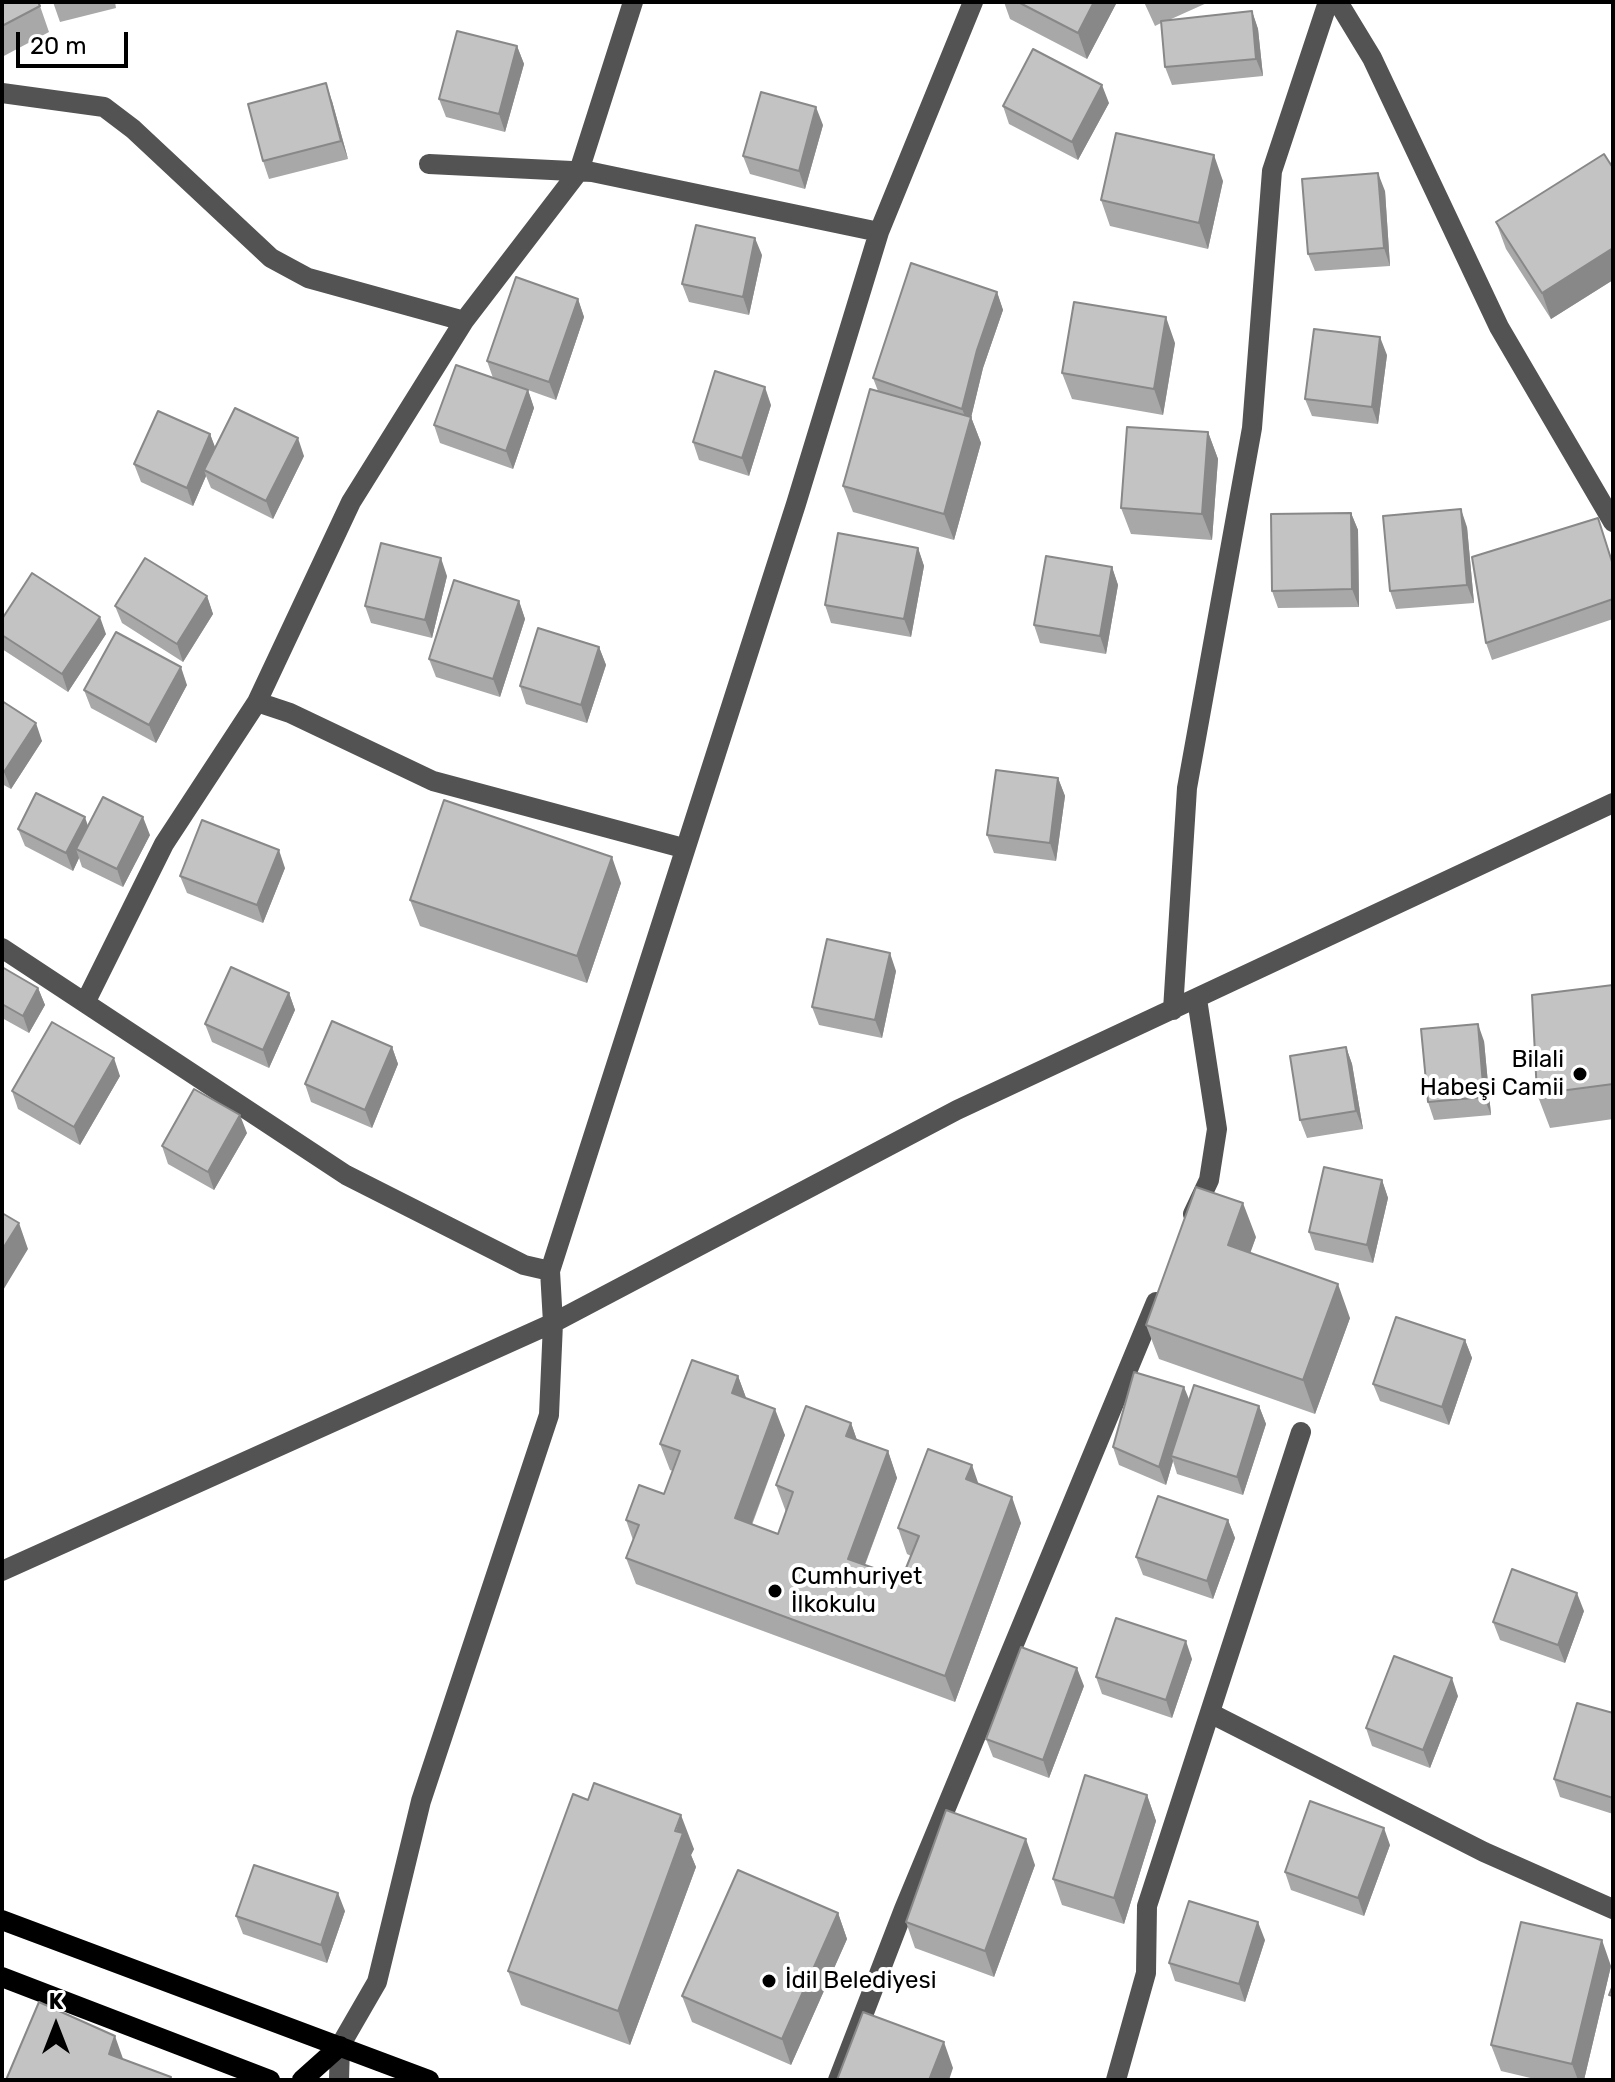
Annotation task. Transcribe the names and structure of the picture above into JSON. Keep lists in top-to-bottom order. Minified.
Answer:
{"places":["Bilali Habeşi Camii","Cumhuriyet İlkokulu","İdil Belediyesi"],"scale_bar":"20 m","north":"top"}
